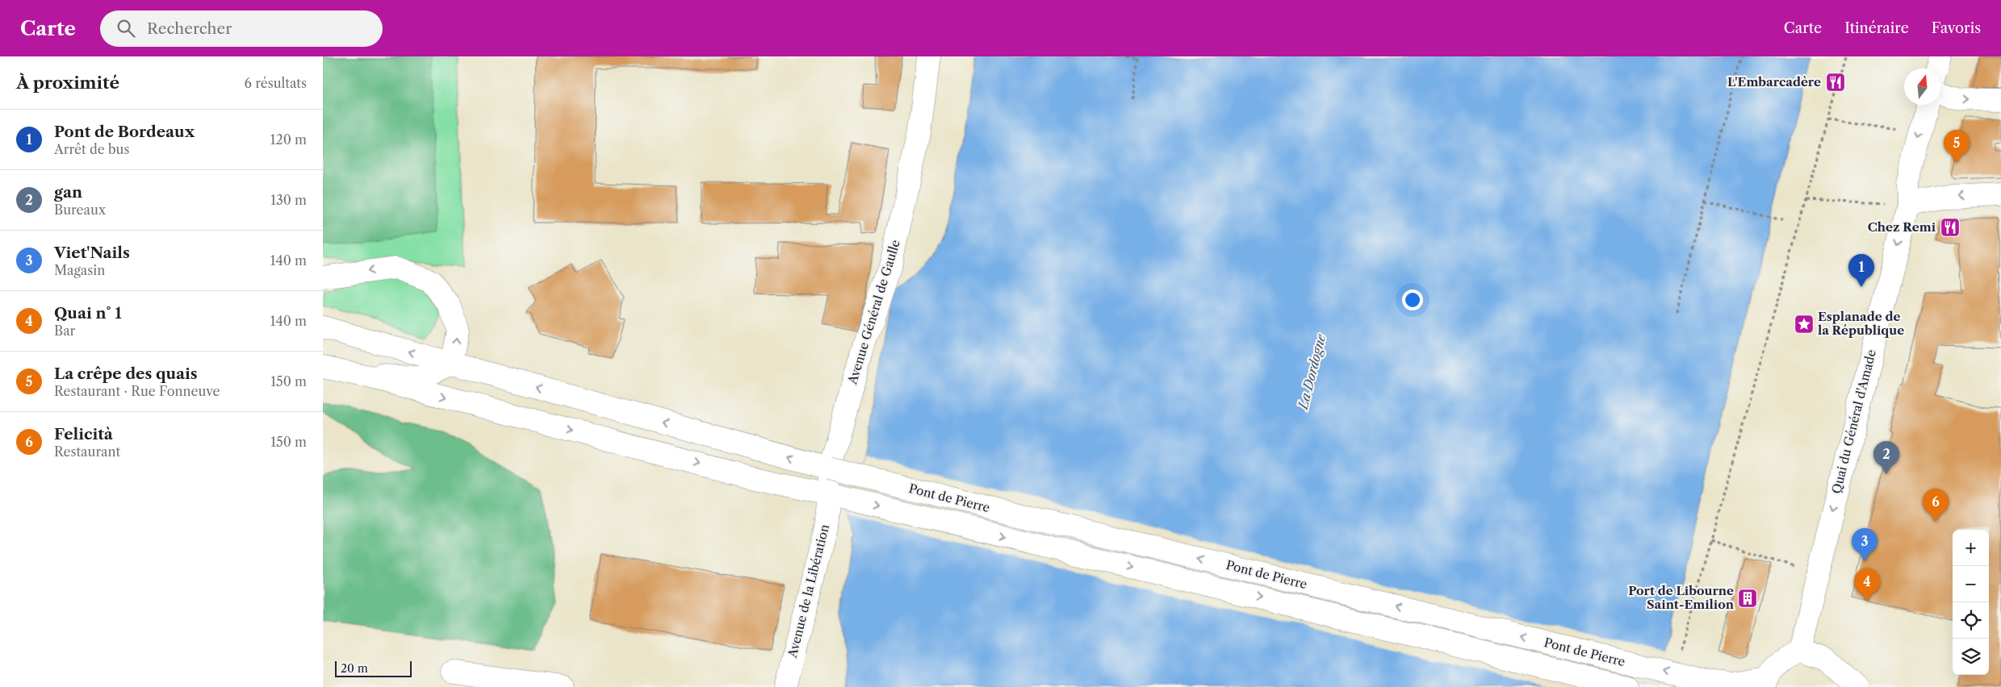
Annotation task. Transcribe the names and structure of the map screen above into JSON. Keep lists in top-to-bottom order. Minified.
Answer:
{"streets":{"main road":["Avenue Général de Gaulle","Quai du Général d'Amade","Pont de Pierre","Avenue de la Libération"]},"crossings":[["Avenue Général de Gaulle","Pont de Pierre"],["Avenue Général de Gaulle","Avenue de la Libération"]],"one_way":["Quai du Général d'Amade"],"water":["La Dordogne"],"places":{"restaurant":["L'Embarcadère","Chez Remi"],"place":["Esplanade de la République"],"building":["Port de Libourne Saint-Emilion"]},"scale_bar":"20 m","north":"top","page":{"header":"Carte","search":"Rechercher","nav":["Carte","Itinéraire","Favoris"],"heading":["À proximité","6 résultats"],"list":[{"mark":"1","name":"Pont de Bordeaux","note":"Arrêt de bus","value":"120 m"},{"mark":"2","name":"gan","note":"Bureaux","value":"130 m"},{"mark":"3","name":"Viet'Nails","note":"Magasin","value":"140 m"},{"mark":"4","name":"Quai n° 1","note":"Bar","value":"140 m"},{"mark":"5","name":"La crêpe des quais","note":"Restaurant · Rue Fonneuve","value":"150 m"},{"mark":"6","name":"Felicità","note":"Restaurant","value":"150 m"}],"pins":["5","1","2","6","3","4"],"map_buttons":["+","−"],"scale":"20 m"}}
